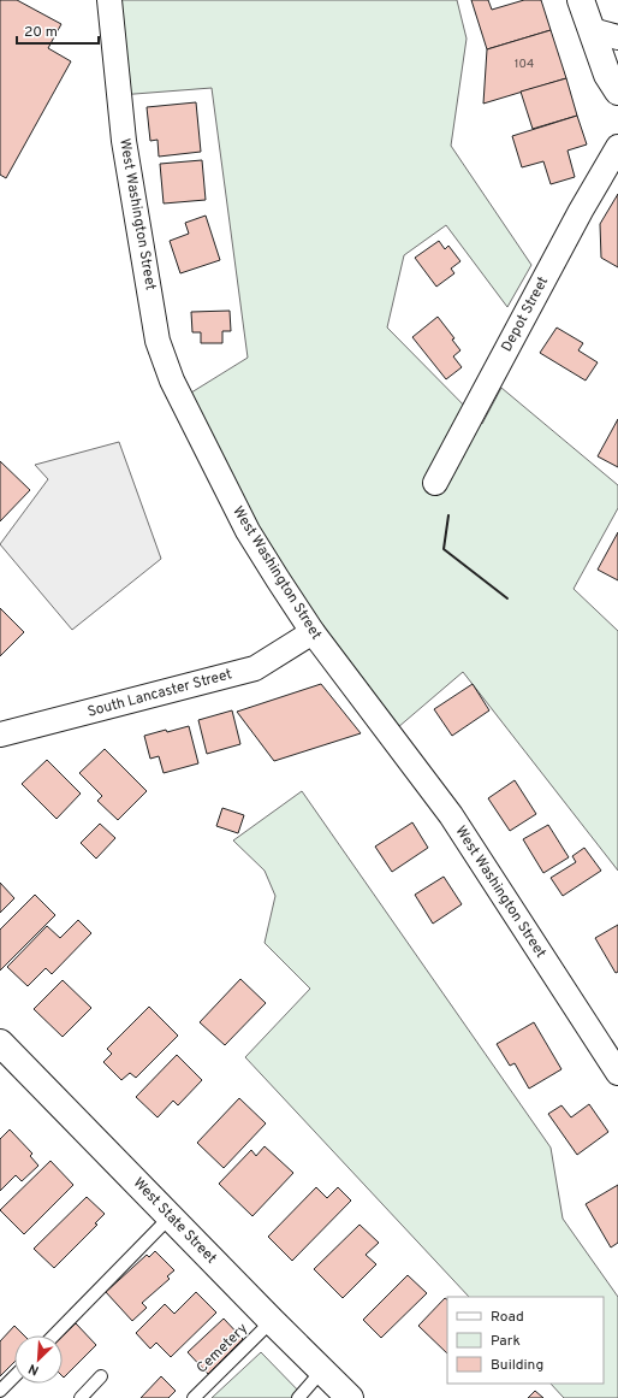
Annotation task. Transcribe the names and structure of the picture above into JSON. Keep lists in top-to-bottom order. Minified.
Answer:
{"streets":{"street":["West Washington Street","Depot Street","South Lancaster Street","West State Street"],"lane":["Cemetery"]},"crossings":[["West Washington Street","South Lancaster Street"],["West State Street","Cemetery"]],"house_numbers":["104"],"legend":["Road","Park","Building"],"scale_bar":"20 m","north":"bottom left"}
